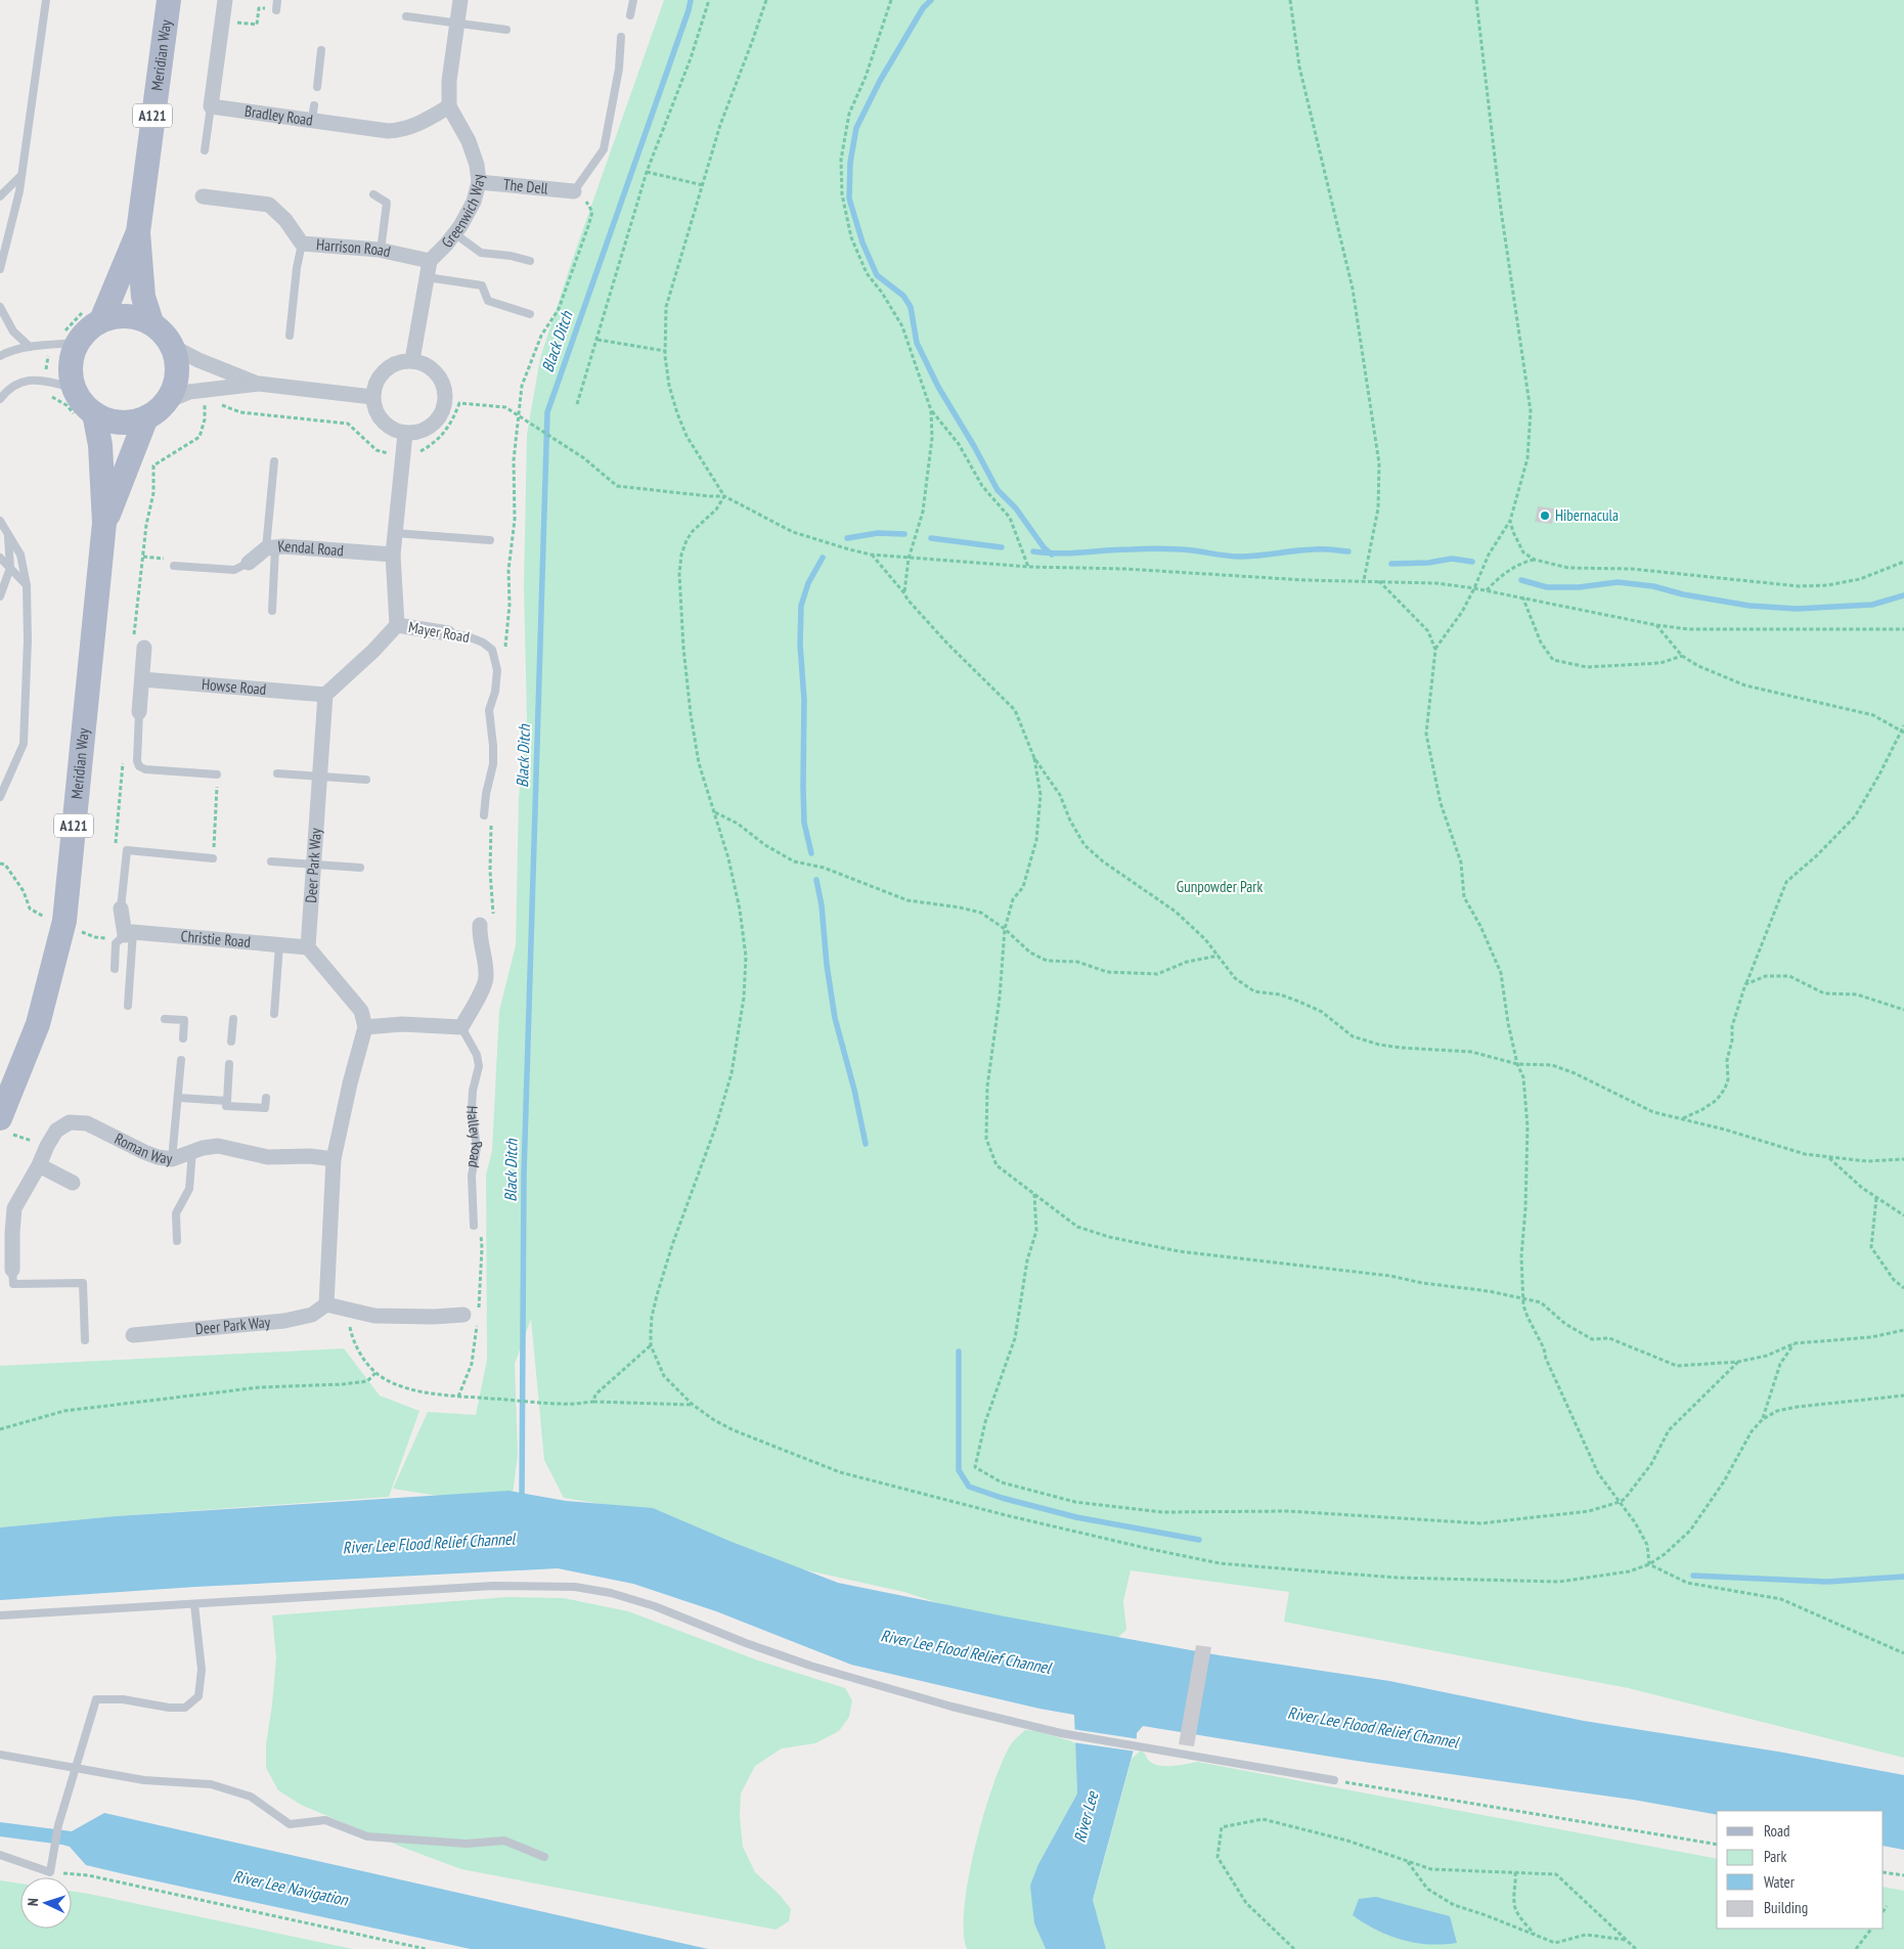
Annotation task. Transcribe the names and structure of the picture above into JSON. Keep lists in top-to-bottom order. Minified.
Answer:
{"streets":{"main road":["Meridian Way","A121"],"street":["Bradley Road","The Dell","Greenwich Way","Harrison Road","Kendal Road","Mayer Road","Howse Road","Deer Park Way","Christie Road","Roman Way"],"lane":["Halley Road"]},"crossings":[["Meridian Way","A121"],["Bradley Road","Greenwich Way"],["The Dell","Greenwich Way"],["Greenwich Way","Harrison Road"],["Howse Road","Deer Park Way"],["Deer Park Way","Christie Road"]],"water":["Black Ditch","River Lee Flood Relief Channel","River Lee","River Lee Navigation"],"parks":["Gunpowder Park"],"places":["Hibernacula"],"legend":["Road","Park","Water","Building"],"north":"left"}
